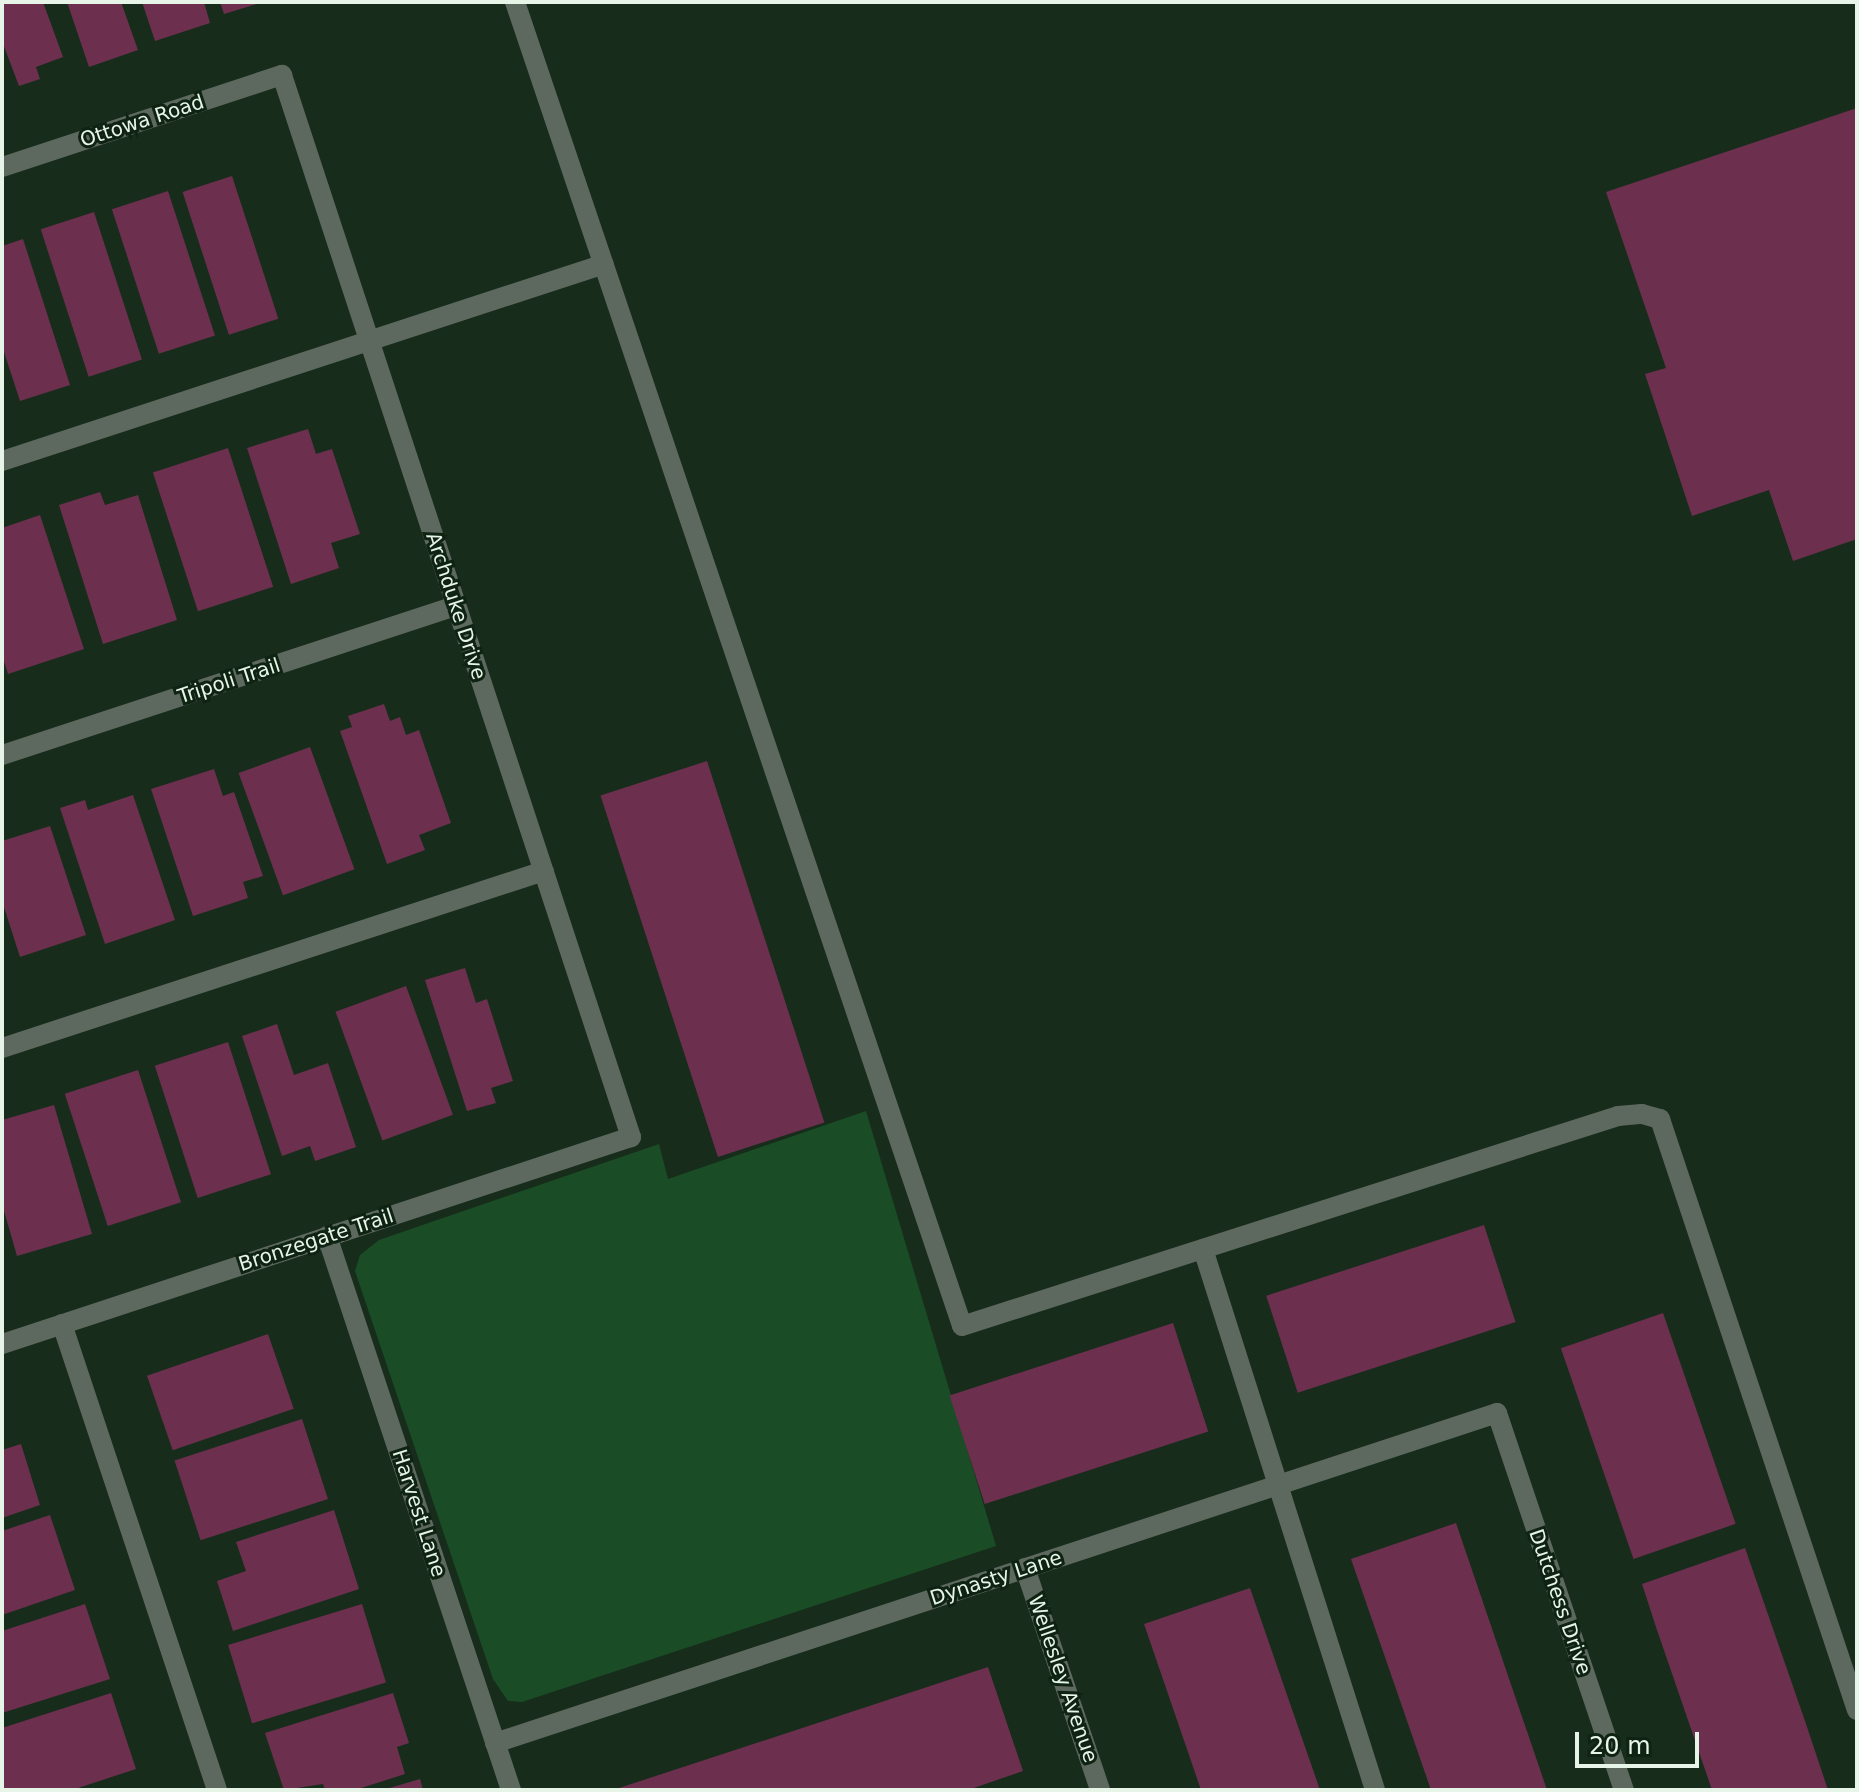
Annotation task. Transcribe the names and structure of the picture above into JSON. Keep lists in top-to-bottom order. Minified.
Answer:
{"streets":{"street":["Ottowa Road","Archduke Drive","Tripoli Trail","Bronzegate Trail","Harvest Lane","Dynasty Lane","Dutchess Drive","Wellesley Avenue"]},"crossings":[["Ottowa Road","Archduke Drive"],["Archduke Drive","Tripoli Trail"],["Archduke Drive","Bronzegate Trail"],["Bronzegate Trail","Harvest Lane"],["Harvest Lane","Dynasty Lane"],["Dynasty Lane","Dutchess Drive"],["Dynasty Lane","Wellesley Avenue"]],"scale_bar":"20 m"}
